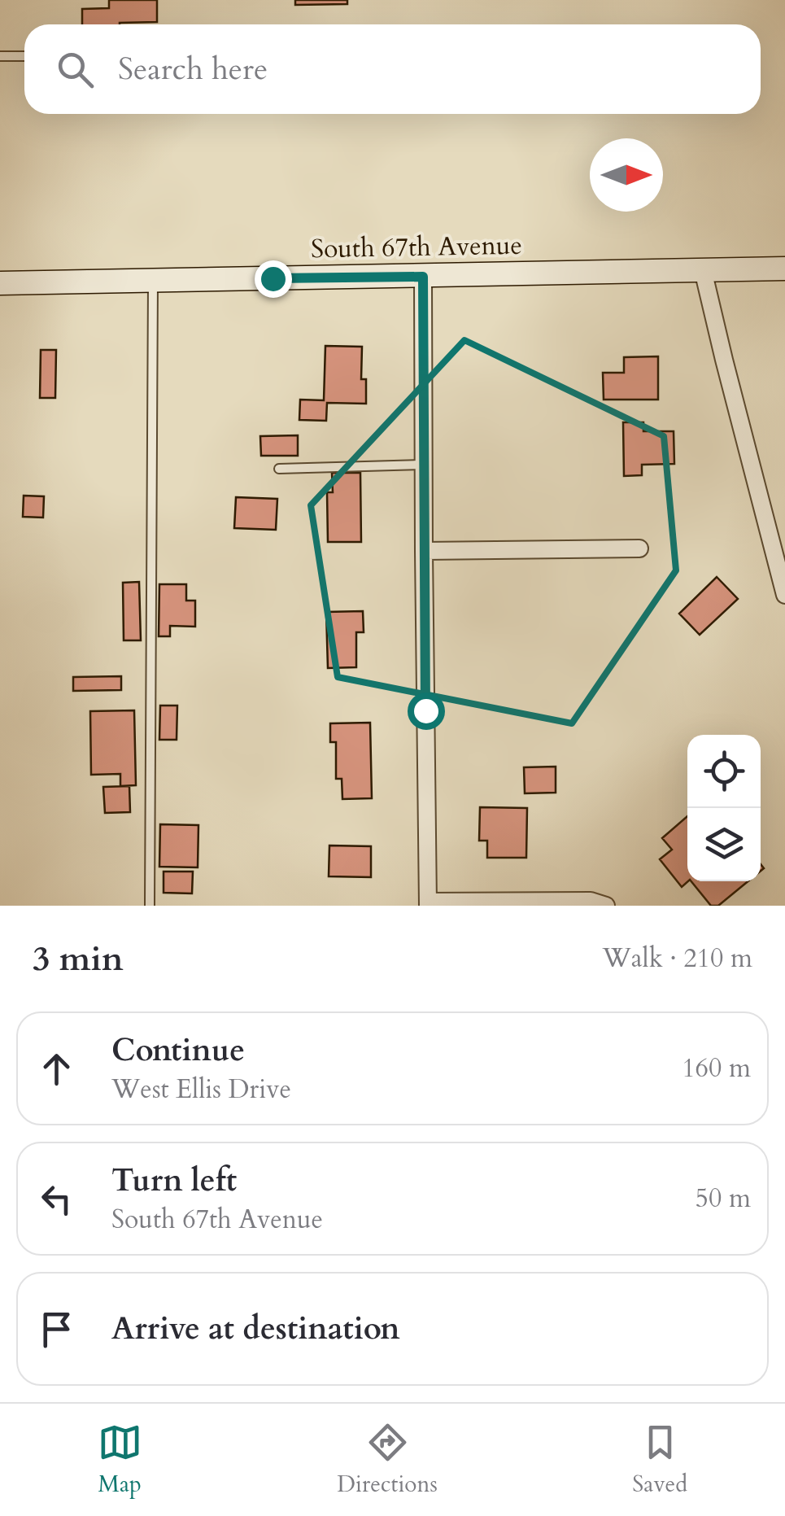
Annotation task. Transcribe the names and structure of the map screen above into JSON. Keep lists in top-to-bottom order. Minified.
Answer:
{"streets":{"main road":["South 67th Avenue"]},"north":"right","page":{"search":"Search here","heading":["3 min","Walk · 210 m"],"list":[["Continue","West Ellis Drive","160 m"],["Turn left","South 67th Avenue","50 m"],"Arrive at destination"],"nav":["Map","Directions","Saved"]}}
